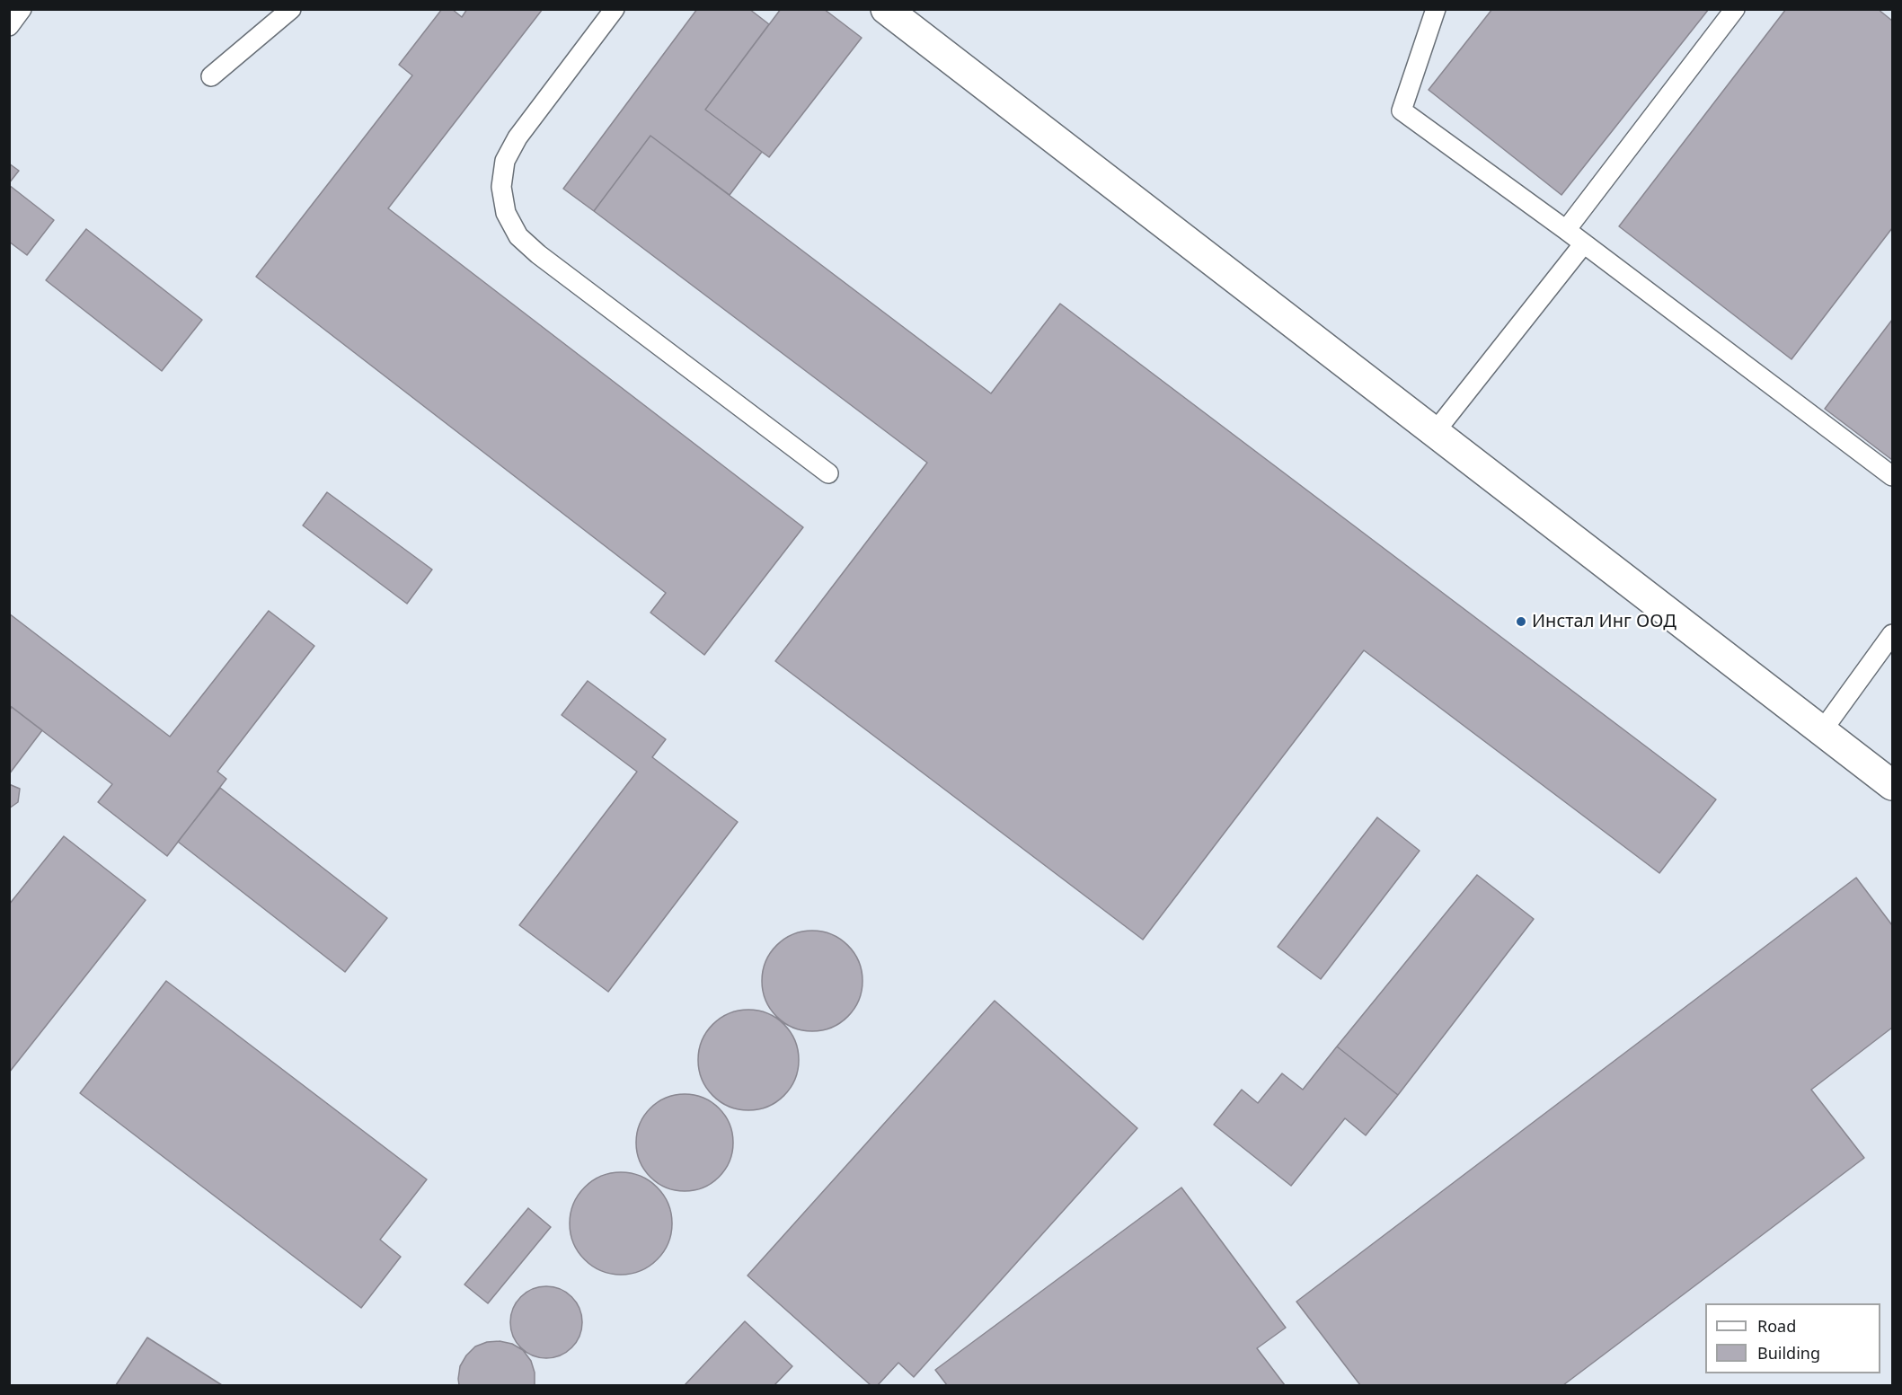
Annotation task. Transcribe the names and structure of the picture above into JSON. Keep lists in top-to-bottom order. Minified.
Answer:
{"places":["Инстал Инг ООД"],"legend":["Road","Building"]}
